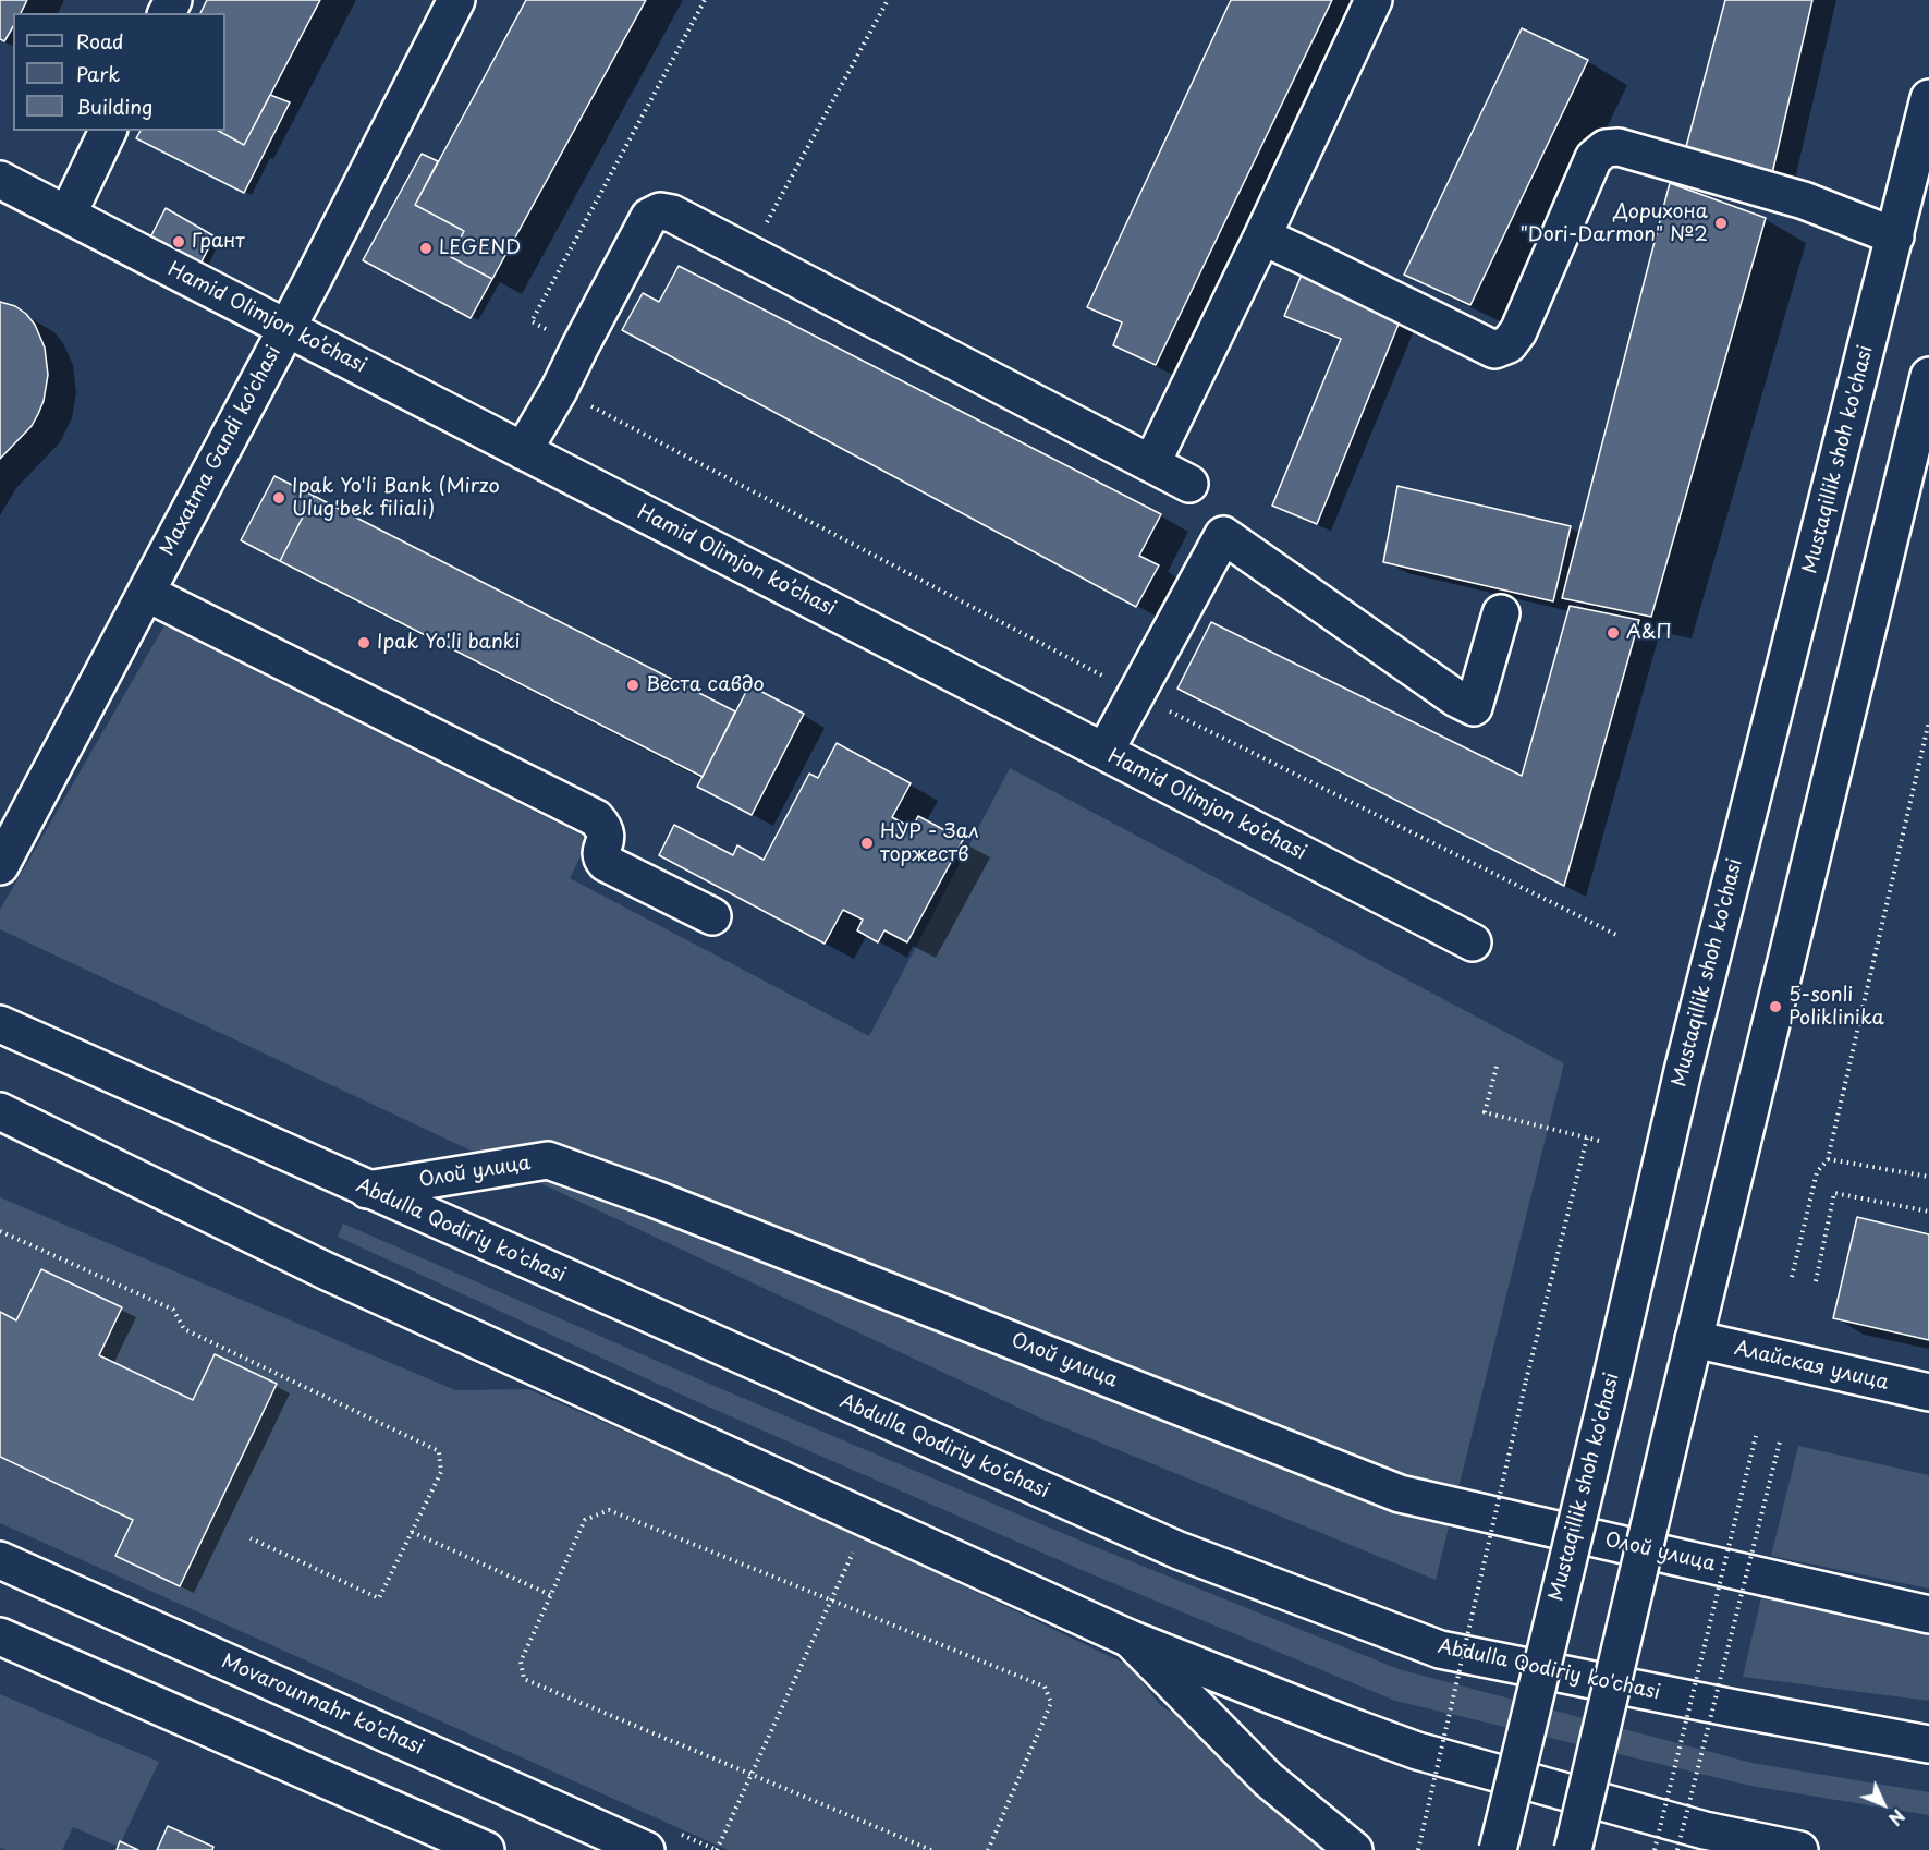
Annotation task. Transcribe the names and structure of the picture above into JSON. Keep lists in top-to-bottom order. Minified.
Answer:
{"streets":{"main road":["Hamid Olimjon ko’chasi","Maxatma Gandi ko'chasi","Mustaqillik shoh ko'chasi","Олой улица","Abdulla Qodiriy ko'chasi","Алайская улица","Movarounnahr ko'chasi"]},"crossings":[["Hamid Olimjon ko’chasi","Maxatma Gandi ko'chasi"],["Олой улица","Abdulla Qodiriy ko'chasi"]],"places":["Дорихона \"Dori-Darmon\" №2","Грант","LEGEND","Ipak Yo'li Bank (Mirzo Ulug'bek filiali)","А&П","Ipak Yo'li banki","Веста савдо","НУР - Зал торжеств","5-sonli Poliklinika"],"legend":["Road","Park","Building"],"north":"bottom right"}
